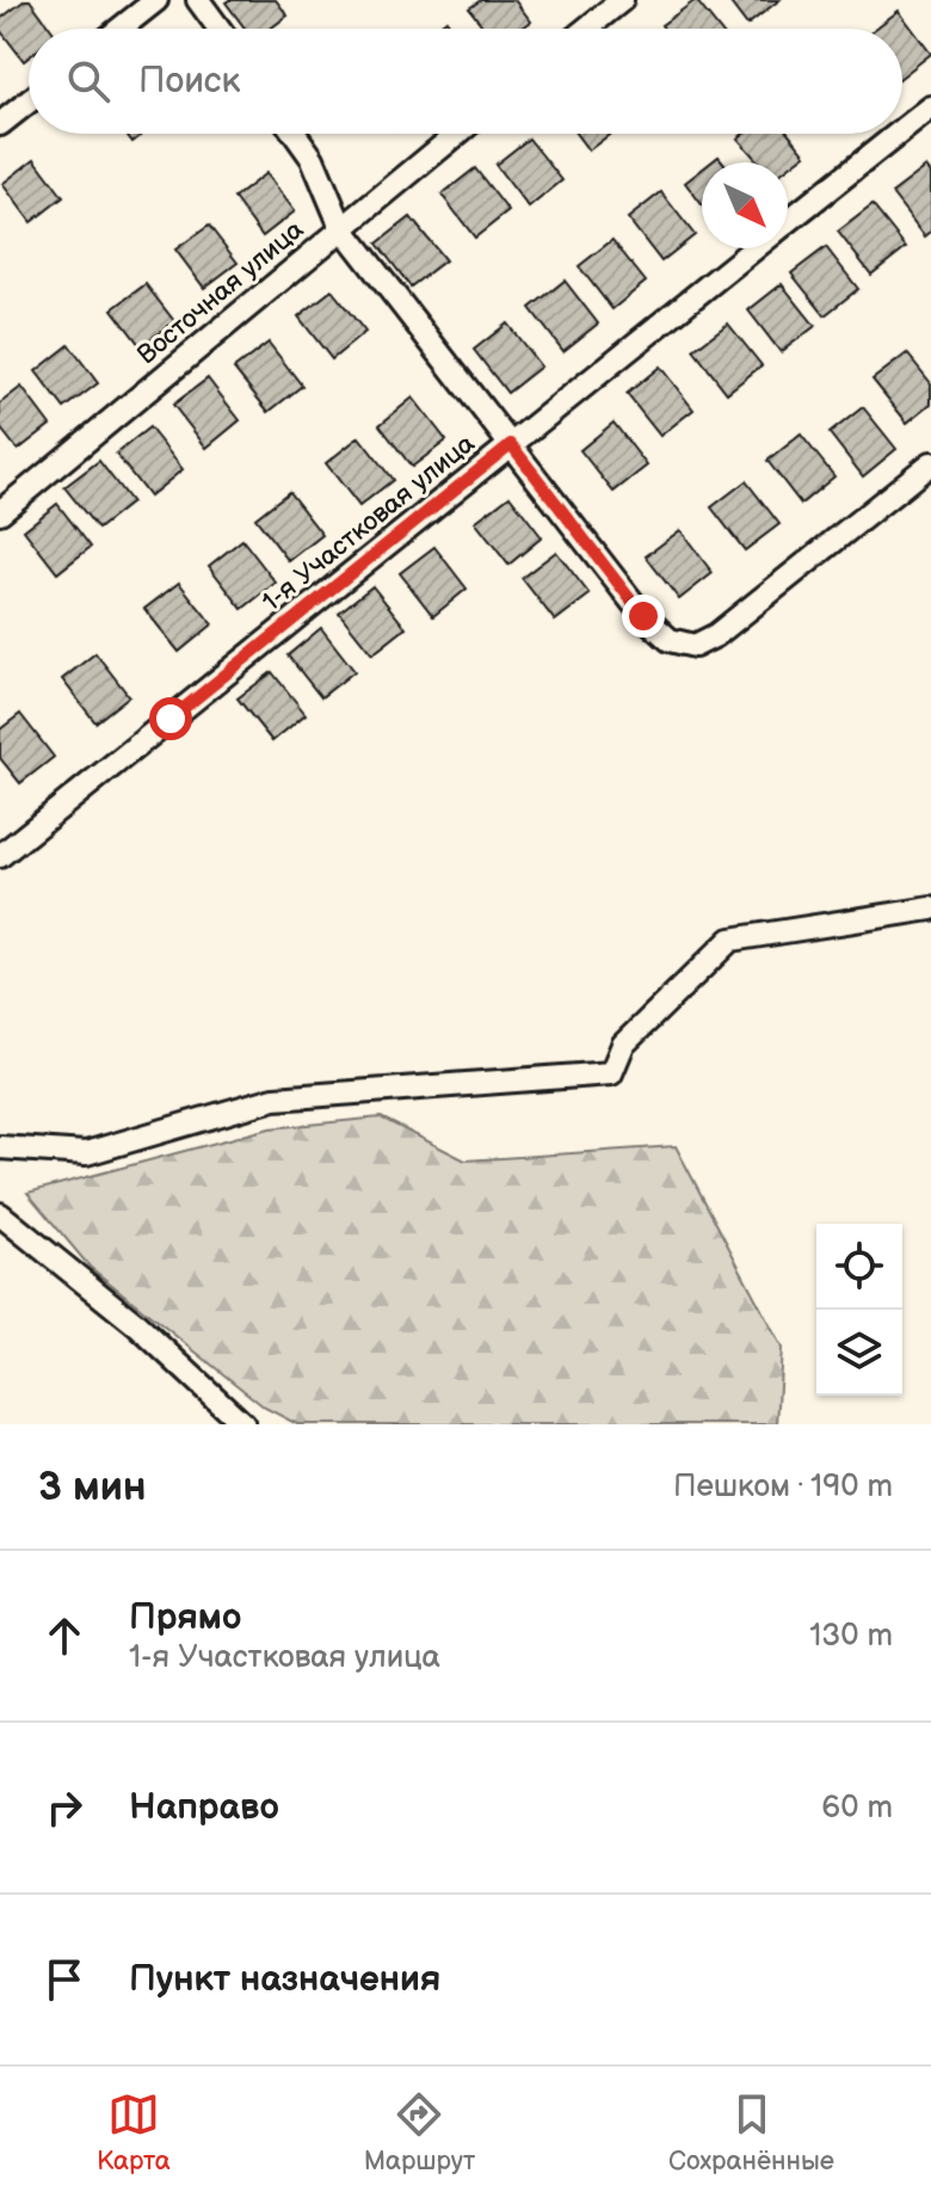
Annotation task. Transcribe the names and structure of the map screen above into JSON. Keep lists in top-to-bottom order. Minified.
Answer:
{"streets":{"street":["Восточная улица","1-я Участковая улица"]},"north":"bottom right","page":{"search":"Поиск","heading":["3 мин","Пешком · 190 m"],"list":[["Прямо","1-я Участковая улица","130 m"],["Направо","60 m"],"Пункт назначения"],"nav":["Карта","Маршрут","Сохранённые"]}}
